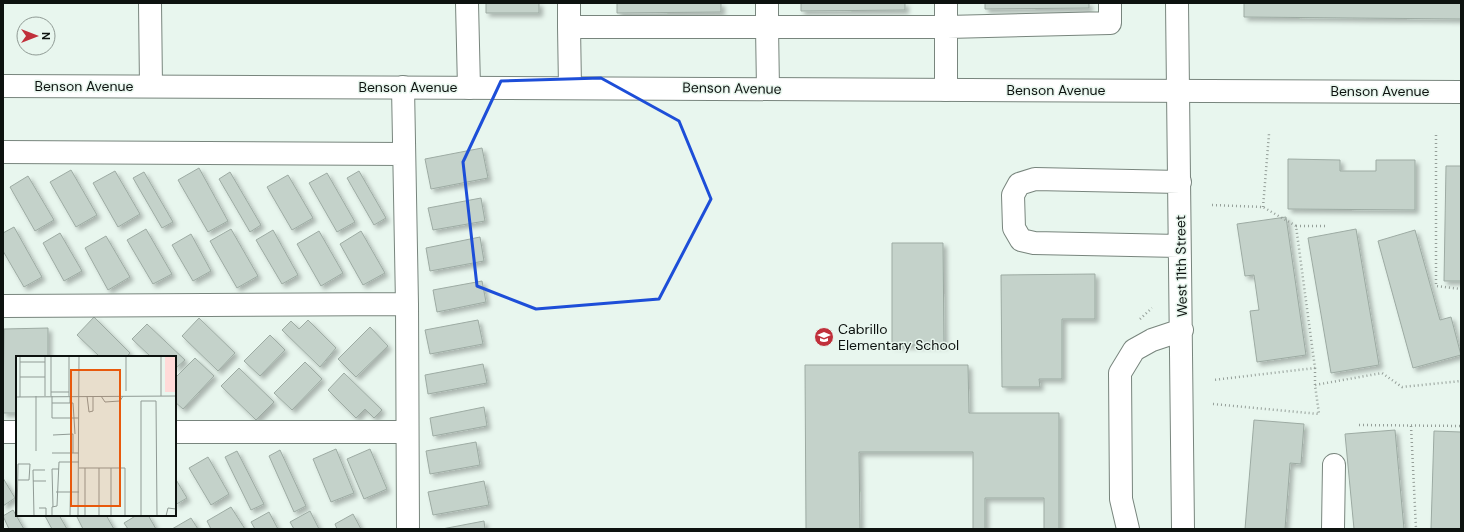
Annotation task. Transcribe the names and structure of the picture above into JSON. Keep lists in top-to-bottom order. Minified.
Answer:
{"streets":{"main road":["Benson Avenue","West 11th Street"]},"crossings":[["Benson Avenue","West 11th Street"]],"places":{"school or university":["Cabrillo Elementary School"]},"north":"right"}
